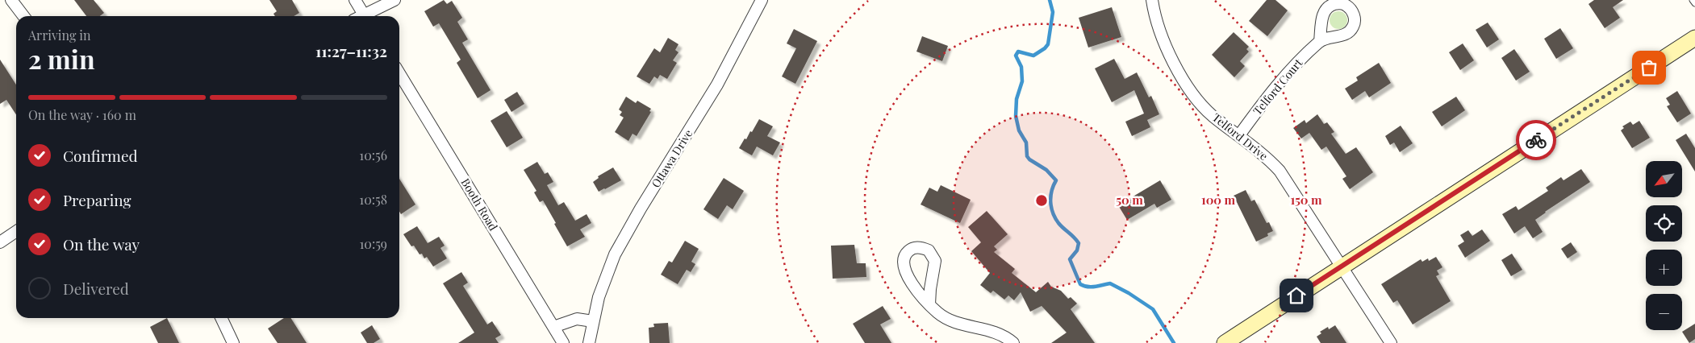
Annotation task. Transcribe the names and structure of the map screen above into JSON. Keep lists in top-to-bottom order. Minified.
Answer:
{"streets":{"street":["Telford Court","Telford Drive","Ottawa Drive","Booth Road"]},"crossings":[["Telford Court","Telford Drive"]],"north":"bottom left","page":{"heading":["2 min","Arriving in","11:27–11:32"],"bar":"On the way · 160 m","list":[["Confirmed","10:56"],["Preparing","10:58"],["On the way","10:59"],"Delivered"],"map_buttons":["+","−"]},"rings":["50 m","100 m","150 m"]}
